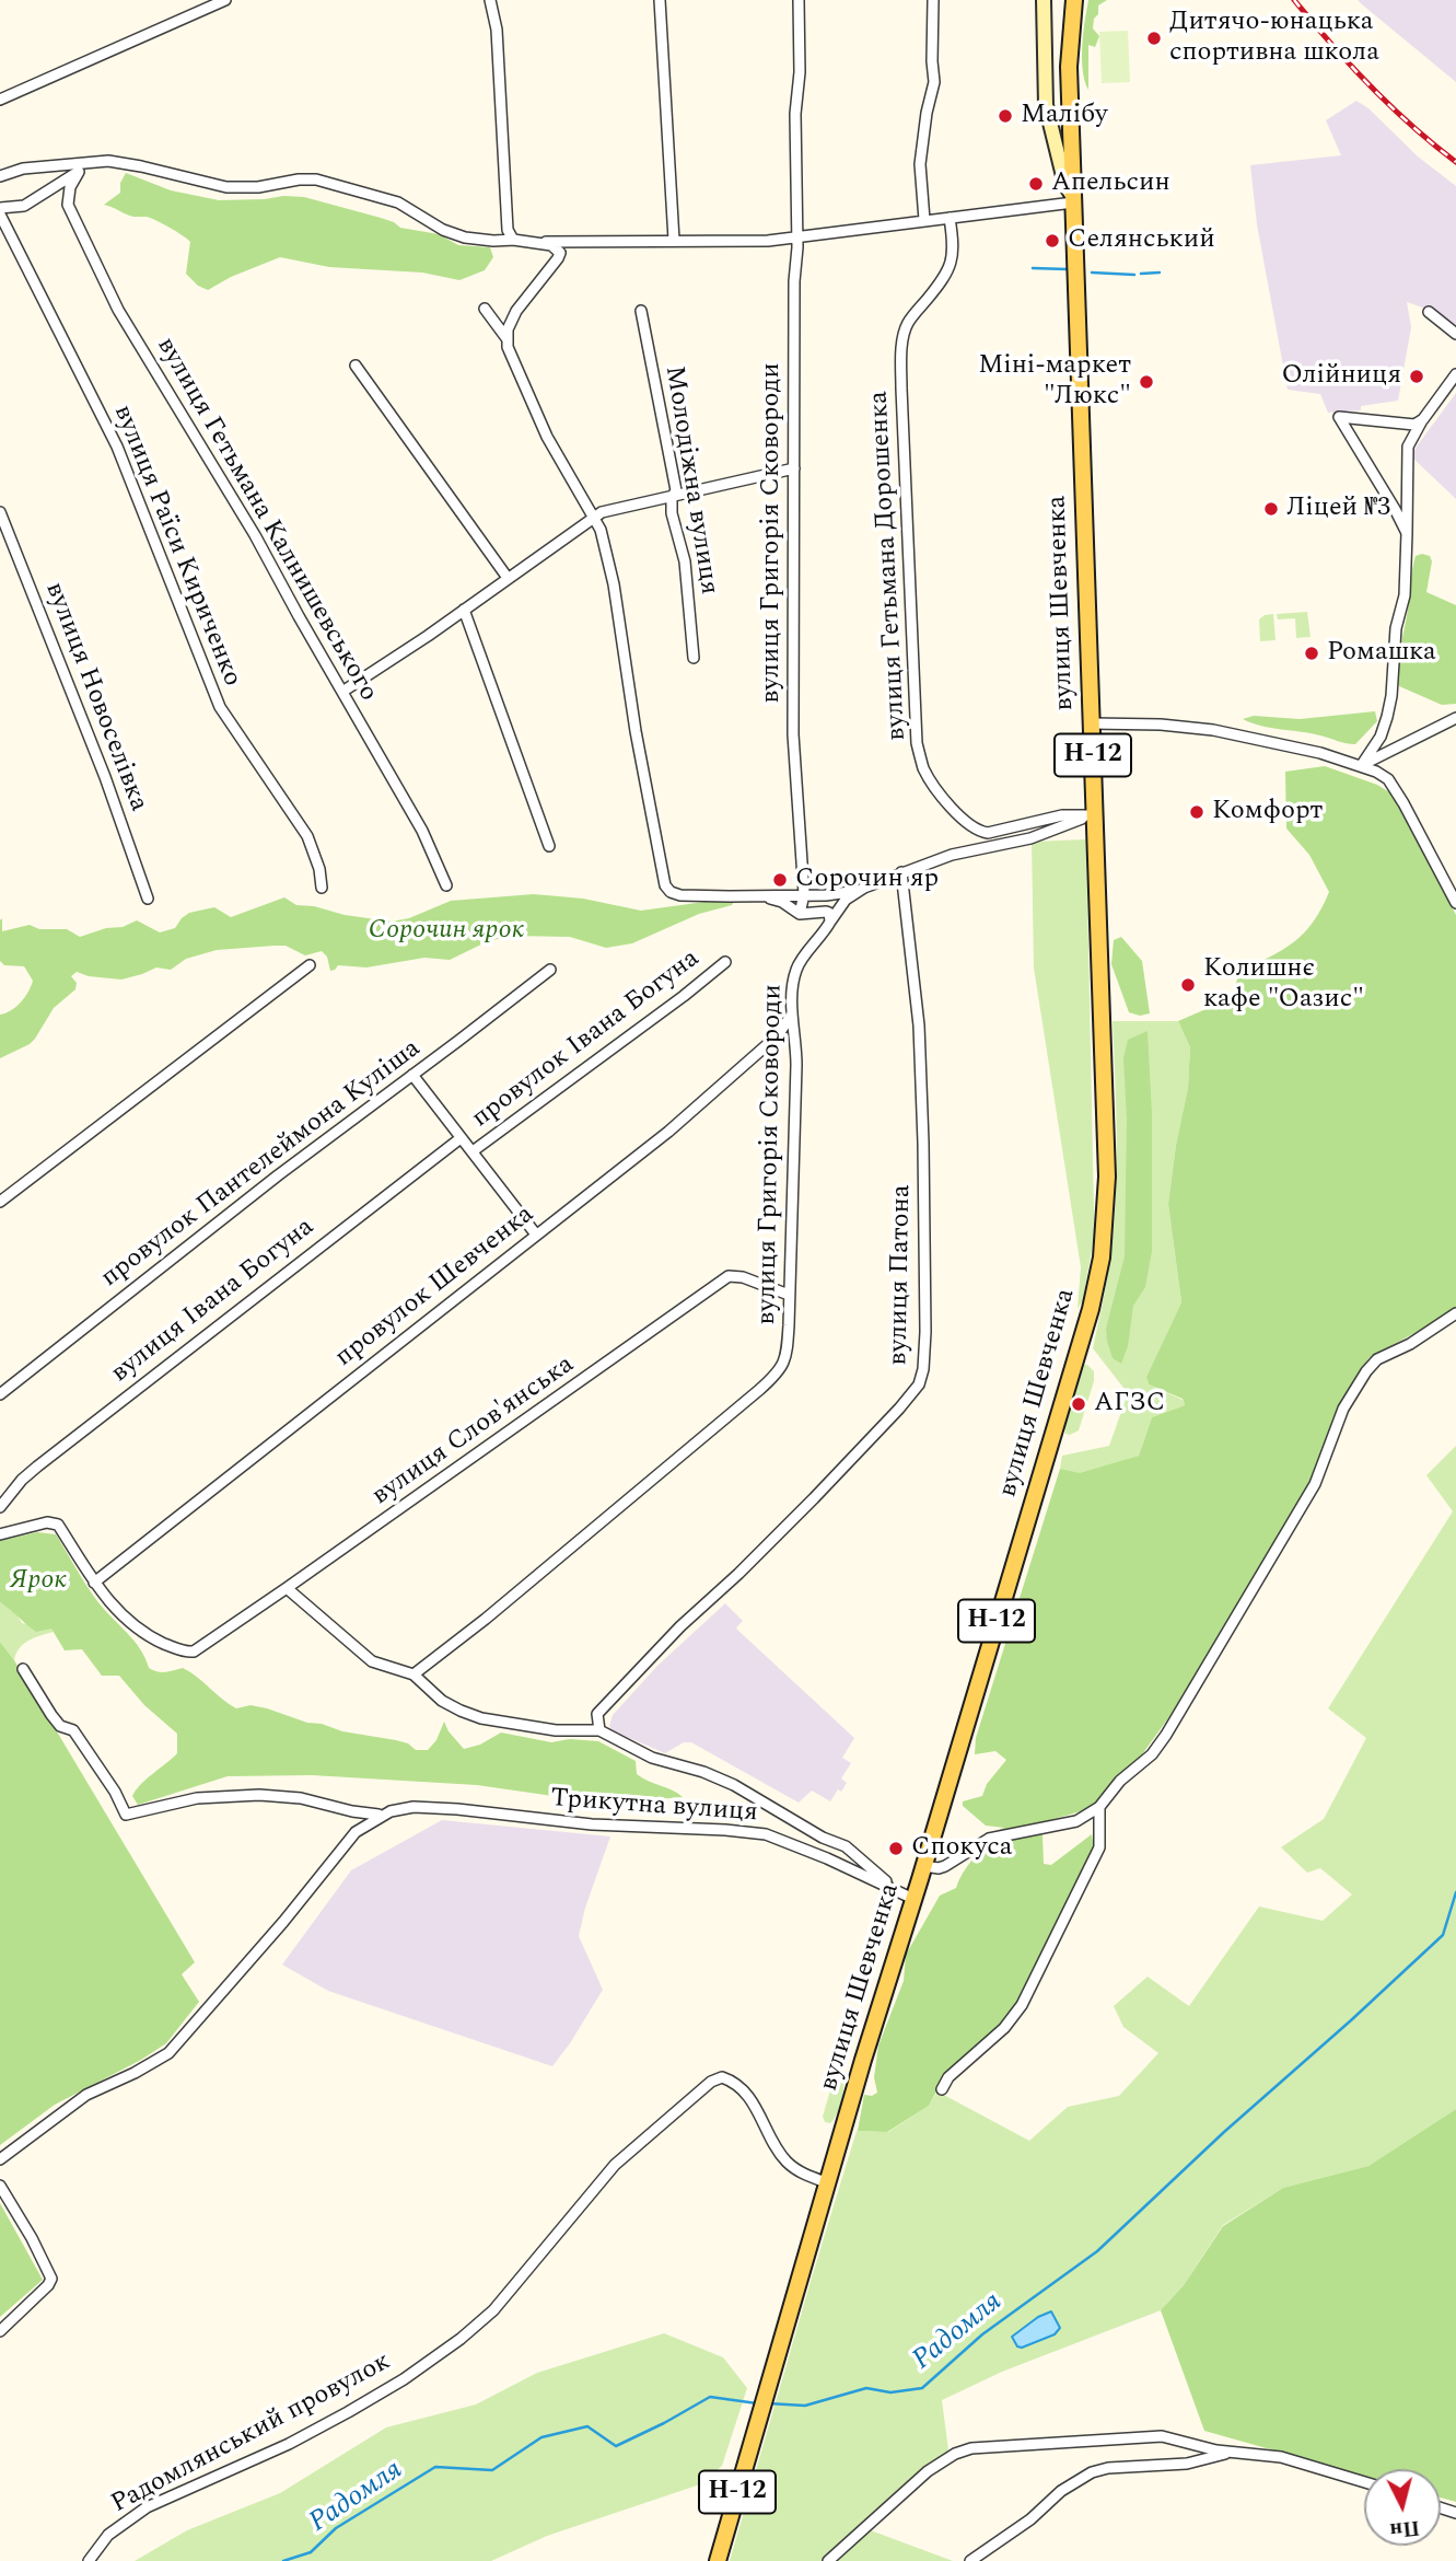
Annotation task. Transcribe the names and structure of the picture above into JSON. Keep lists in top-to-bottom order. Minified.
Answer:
{"streets":{"main road":["вулиця Шевченка","Н-12"],"street":["Молодіжна вулиця","вулиця Гетьмана Калнишевського","вулиця Григорія Сковороди","вулиця Раїси Кириченко","вулиця Гетьмана Дорошенка","вулиця Новоселівка","провулок Івана Богуна","провулок Пантелеймона Куліша","вулиця Патона","провулок Шевченка","вулиця Івана Богуна","вулиця Слов'янська","Трикутна вулиця","Радомлянський провулок"]},"crossings":[["вулиця Григорія Сковороди","провулок Шевченка"],["вулиця Григорія Сковороди","вулиця Слов'янська"],["вулиця Гетьмана Дорошенка","вулиця Шевченка"],["вулиця Шевченка","Трикутна вулиця"],["вулиця Шевченка","Радомлянський провулок"],["провулок Шевченка","вулиця Слов'янська"]],"water":["Радомля"],"parks":["Сорочин ярок","Ярок"],"places":["Дитячо-юнацька спортивна школа","Малібу","Апельсин","Селянський","Олійниця","Міні-маркет \"Люкс\"","Ліцей №3","Ромашка","Комфорт","Сорочин яр","Колишнє кафе \"Оазис\"","АГЗС","Спокуса"],"north":"bottom"}
